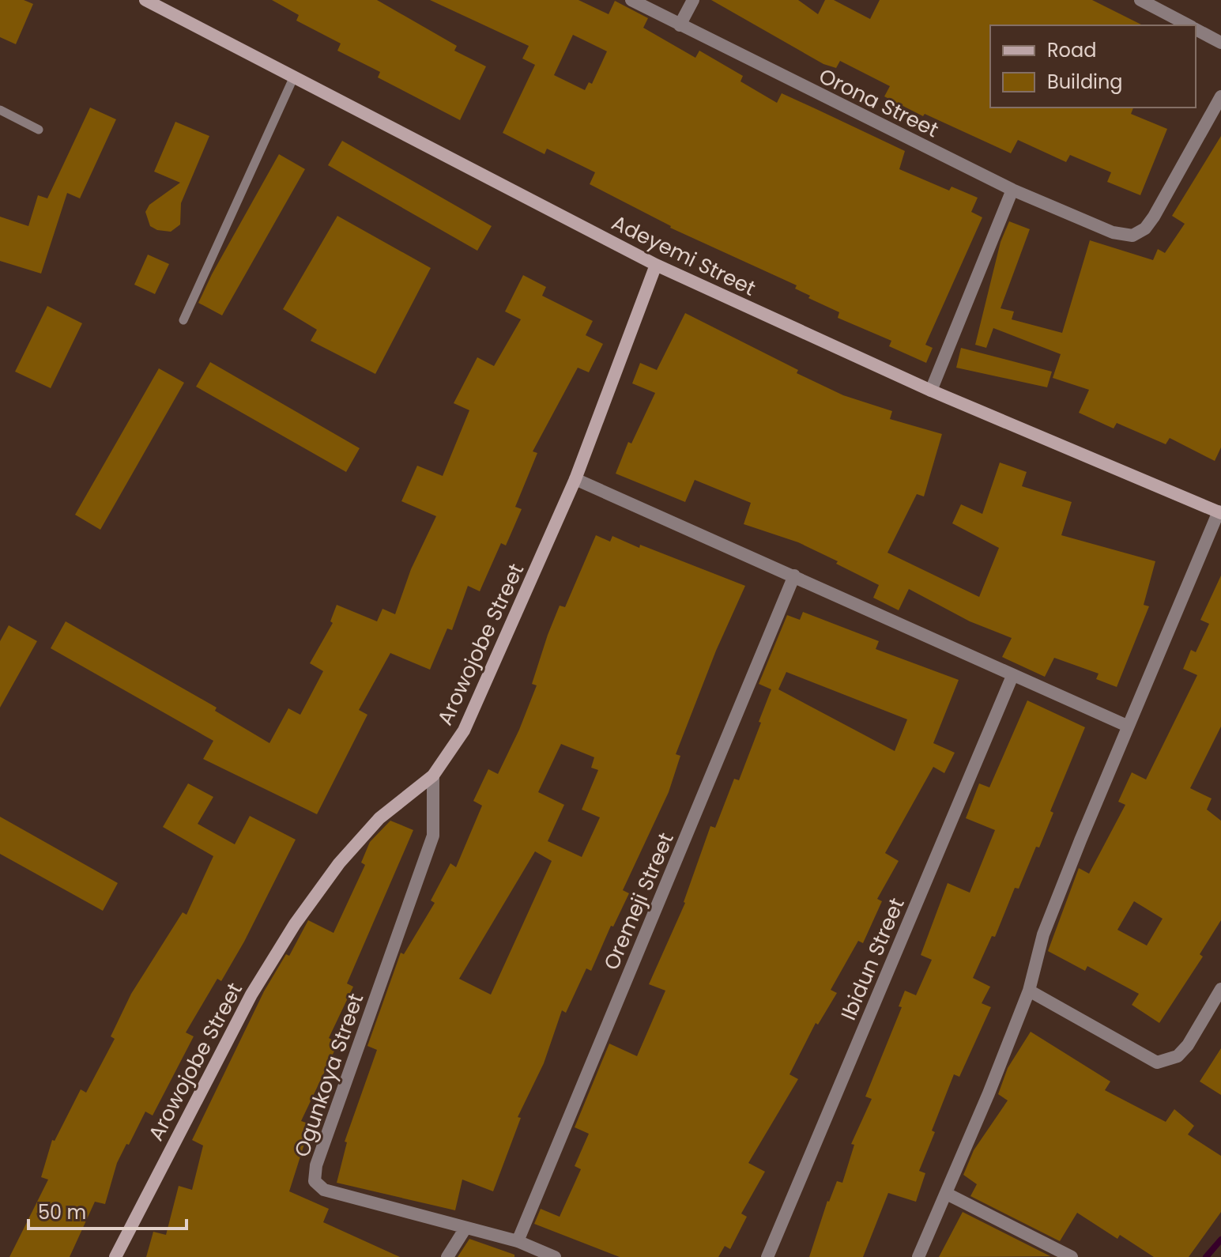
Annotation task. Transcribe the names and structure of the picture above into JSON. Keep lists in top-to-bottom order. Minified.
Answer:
{"streets":{"street":["Orona Street","Adeyemi Street","Arowojobe Street","Oremeji Street","Ibidun Street","Ogunkoya Street"]},"crossings":[["Adeyemi Street","Arowojobe Street"],["Arowojobe Street","Ogunkoya Street"],["Oremeji Street","Ogunkoya Street"]],"legend":["Road","Building"],"scale_bar":"50 m"}
